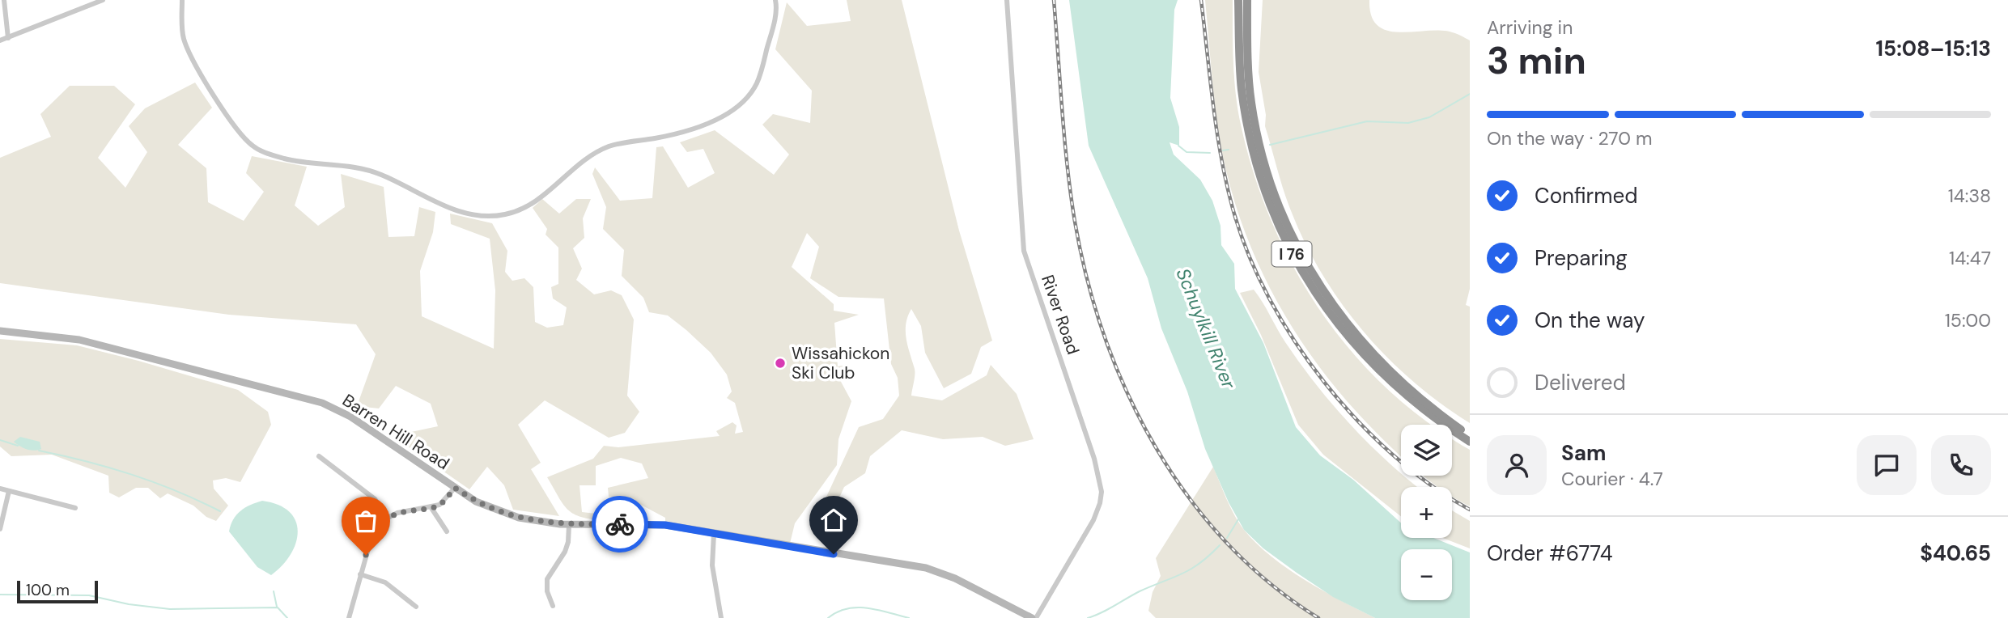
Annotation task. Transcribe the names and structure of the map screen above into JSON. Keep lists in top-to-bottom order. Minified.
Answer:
{"streets":{"highway":["I 76"],"street":["River Road","Barren Hill Road"]},"water":["Schuylkill River"],"places":["Wissahickon Ski Club"],"scale_bar":"100 m","page":{"heading":["3 min","Arriving in","15:08–15:13"],"panel":["Sam","Courier · 4.7","Order #6774","$40.65"],"bar":"On the way · 270 m","list":[["Confirmed","14:38"],["Preparing","14:47"],["On the way","15:00"],"Delivered"],"map_buttons":["+","−"],"scale":"100 m"}}
